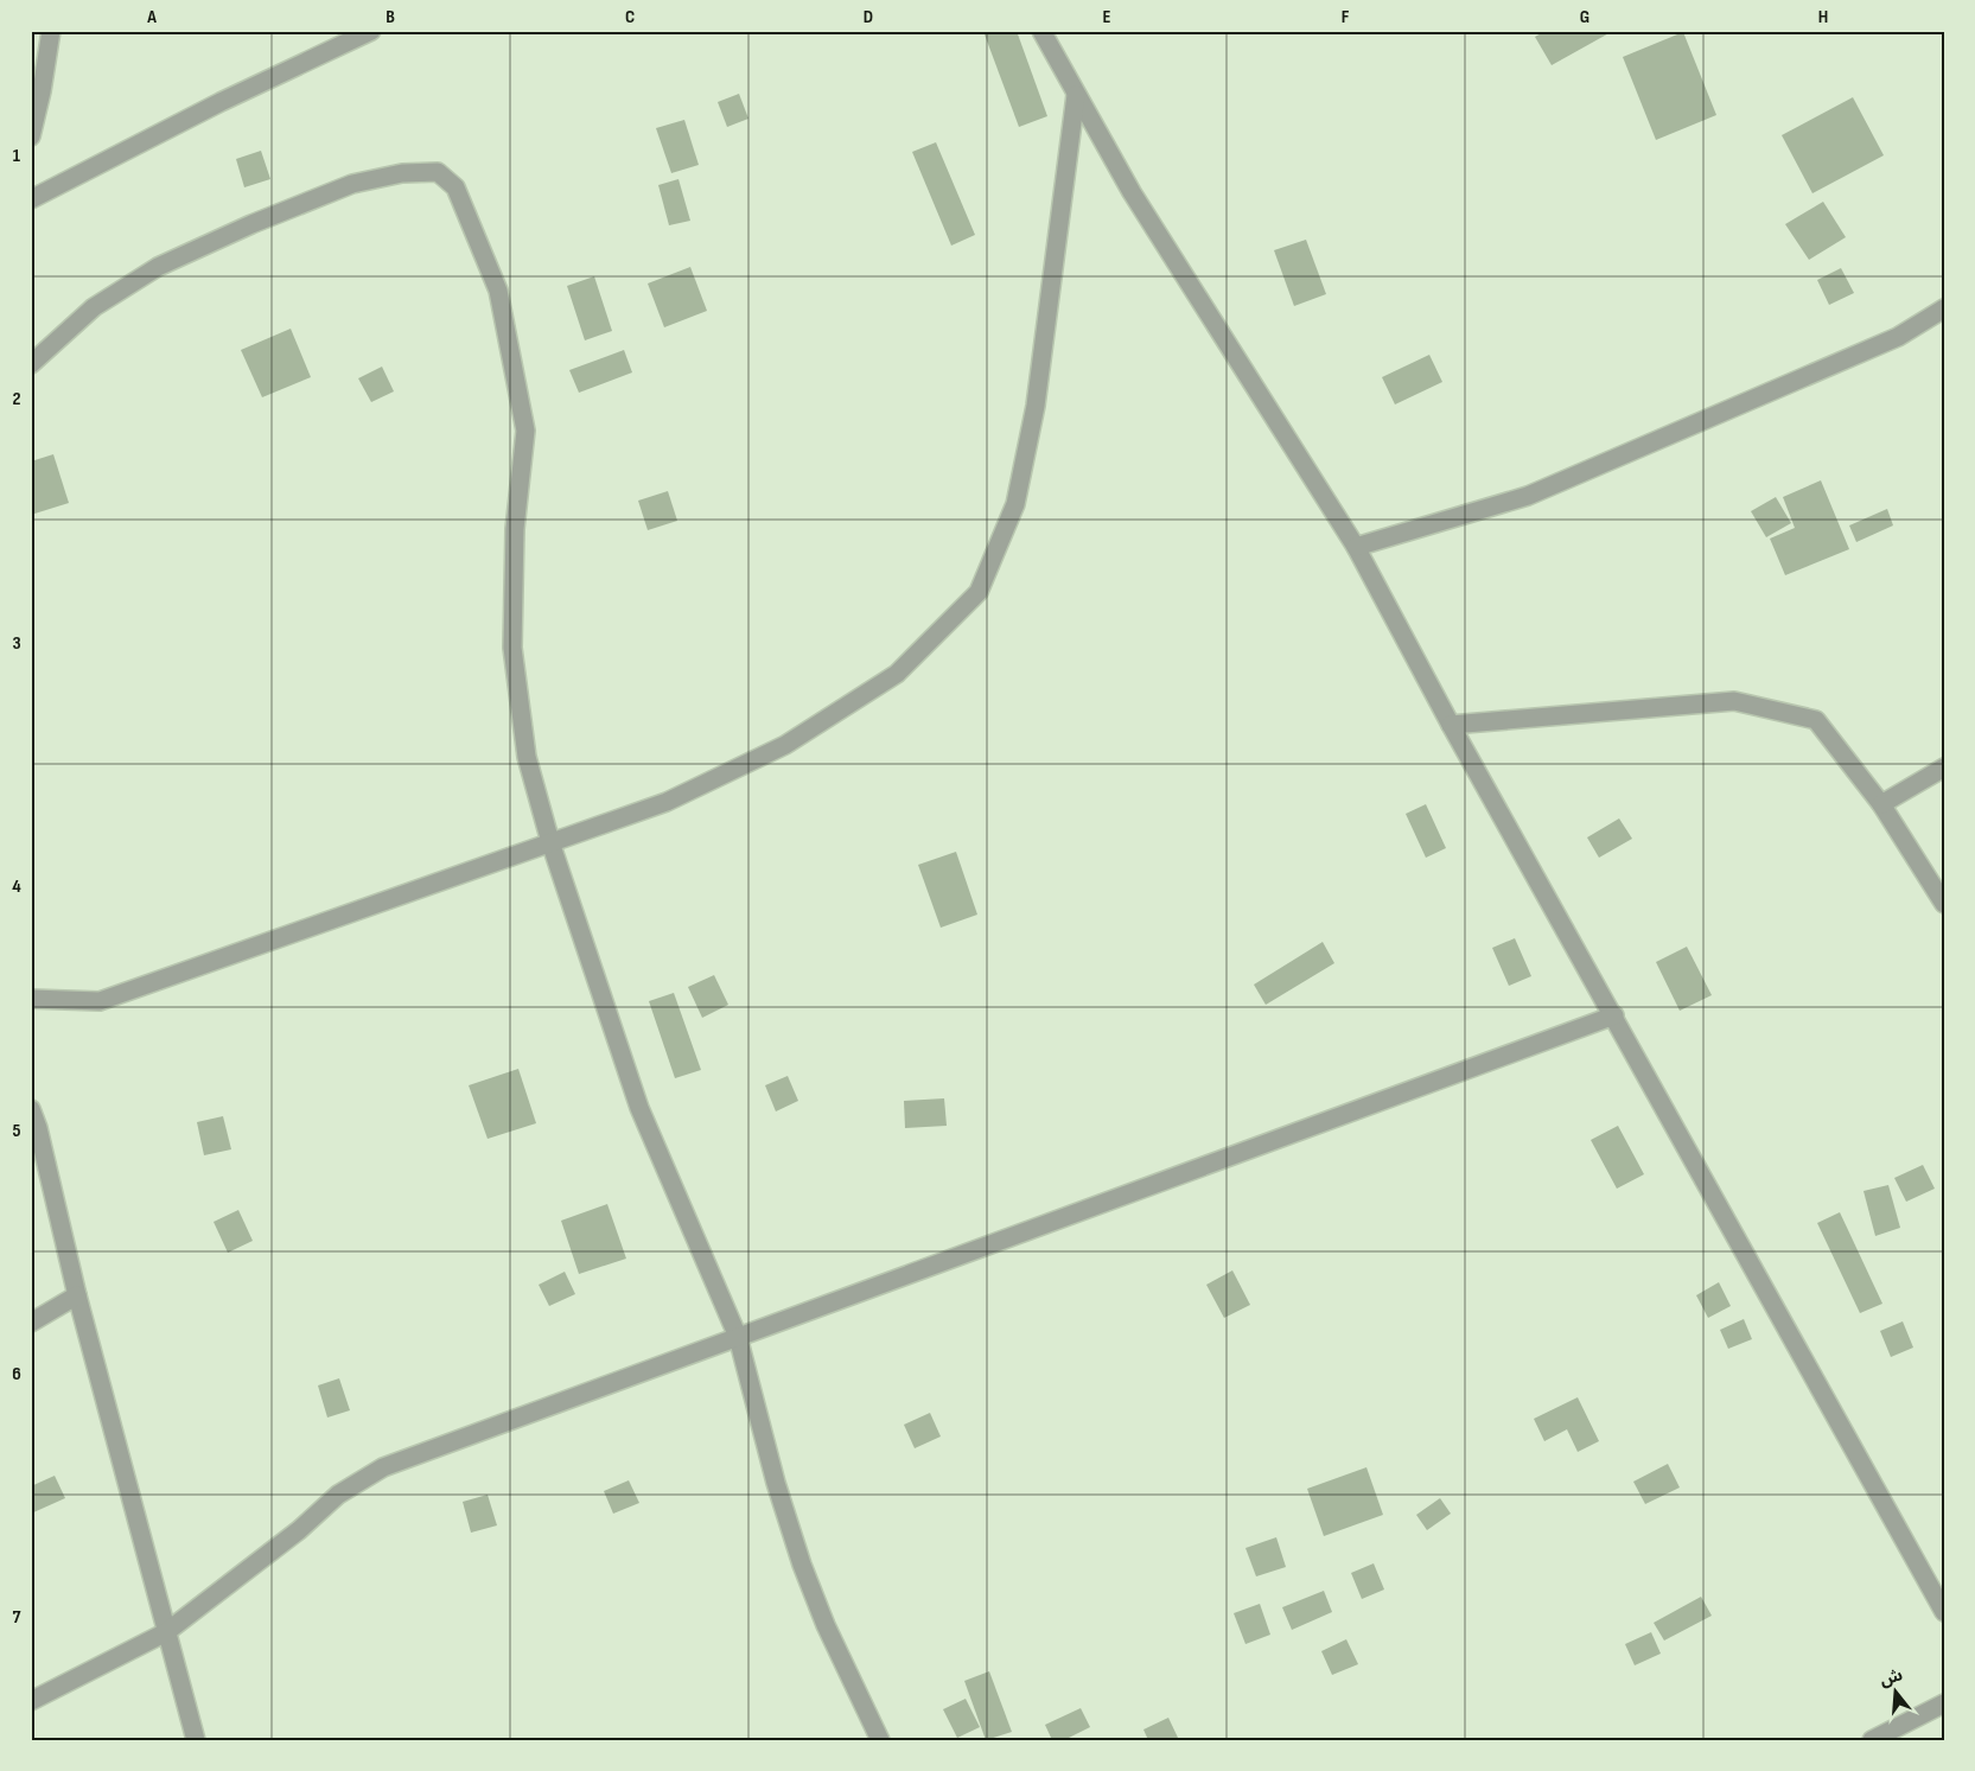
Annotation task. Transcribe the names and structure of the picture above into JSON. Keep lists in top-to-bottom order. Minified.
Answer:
{"north":"top","grid":{"columns":["A","B","C","D","E","F","G","H"],"rows":["1","2","3","4","5","6","7"]}}
